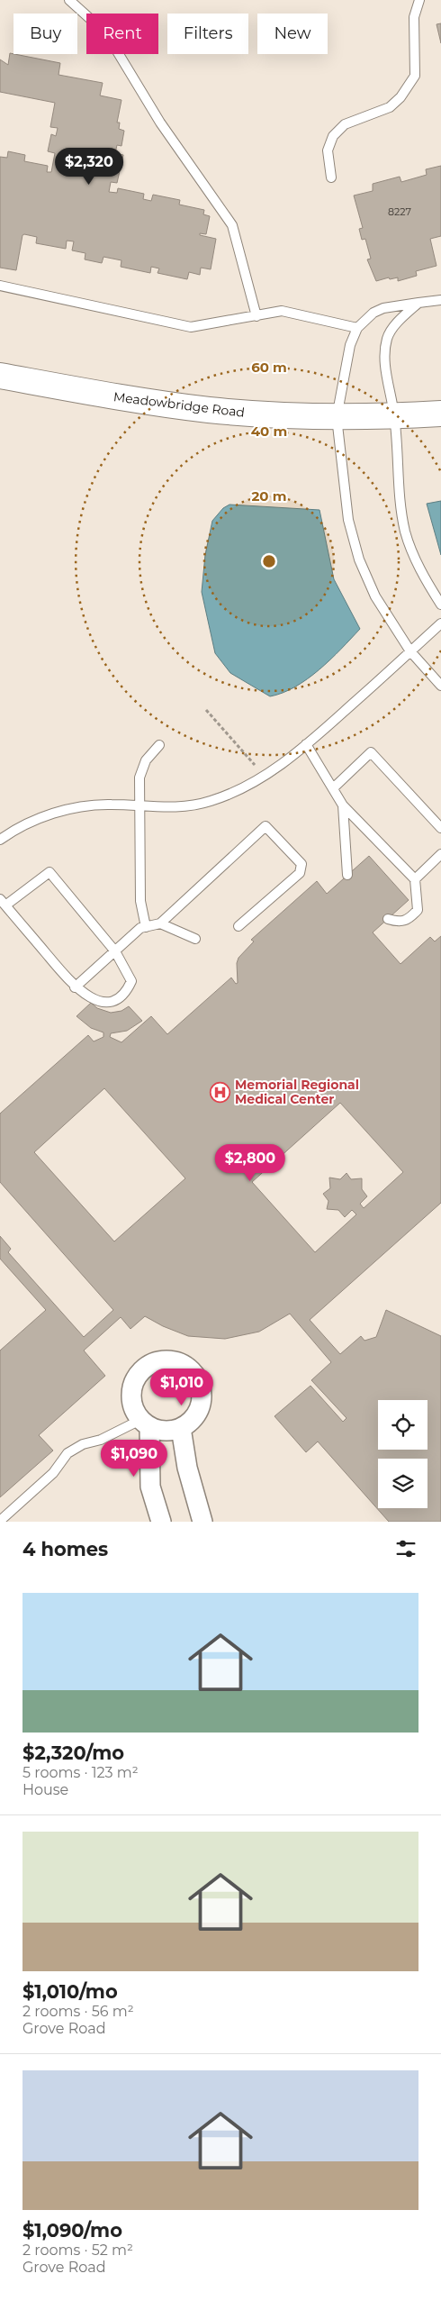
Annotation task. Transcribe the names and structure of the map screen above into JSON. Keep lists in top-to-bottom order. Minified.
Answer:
{"streets":{"main road":["Meadowbridge Road"]},"places":{"hospital":["Memorial Regional Medical Center"]},"house_numbers":["8227"],"page":{"chip":["Buy","Rent","Filters","New"],"price":["$2,320","$2,800","$1,010","$1,090"],"heading":"4 homes","list":[{"name":"$2,320/mo","note":"5 rooms · 123 m² · House"},{"name":"$1,010/mo","note":"2 rooms · 56 m² · Grove Road"},{"name":"$1,090/mo","note":"2 rooms · 52 m² · Grove Road"}]},"rings":["60 m","40 m","20 m"]}
